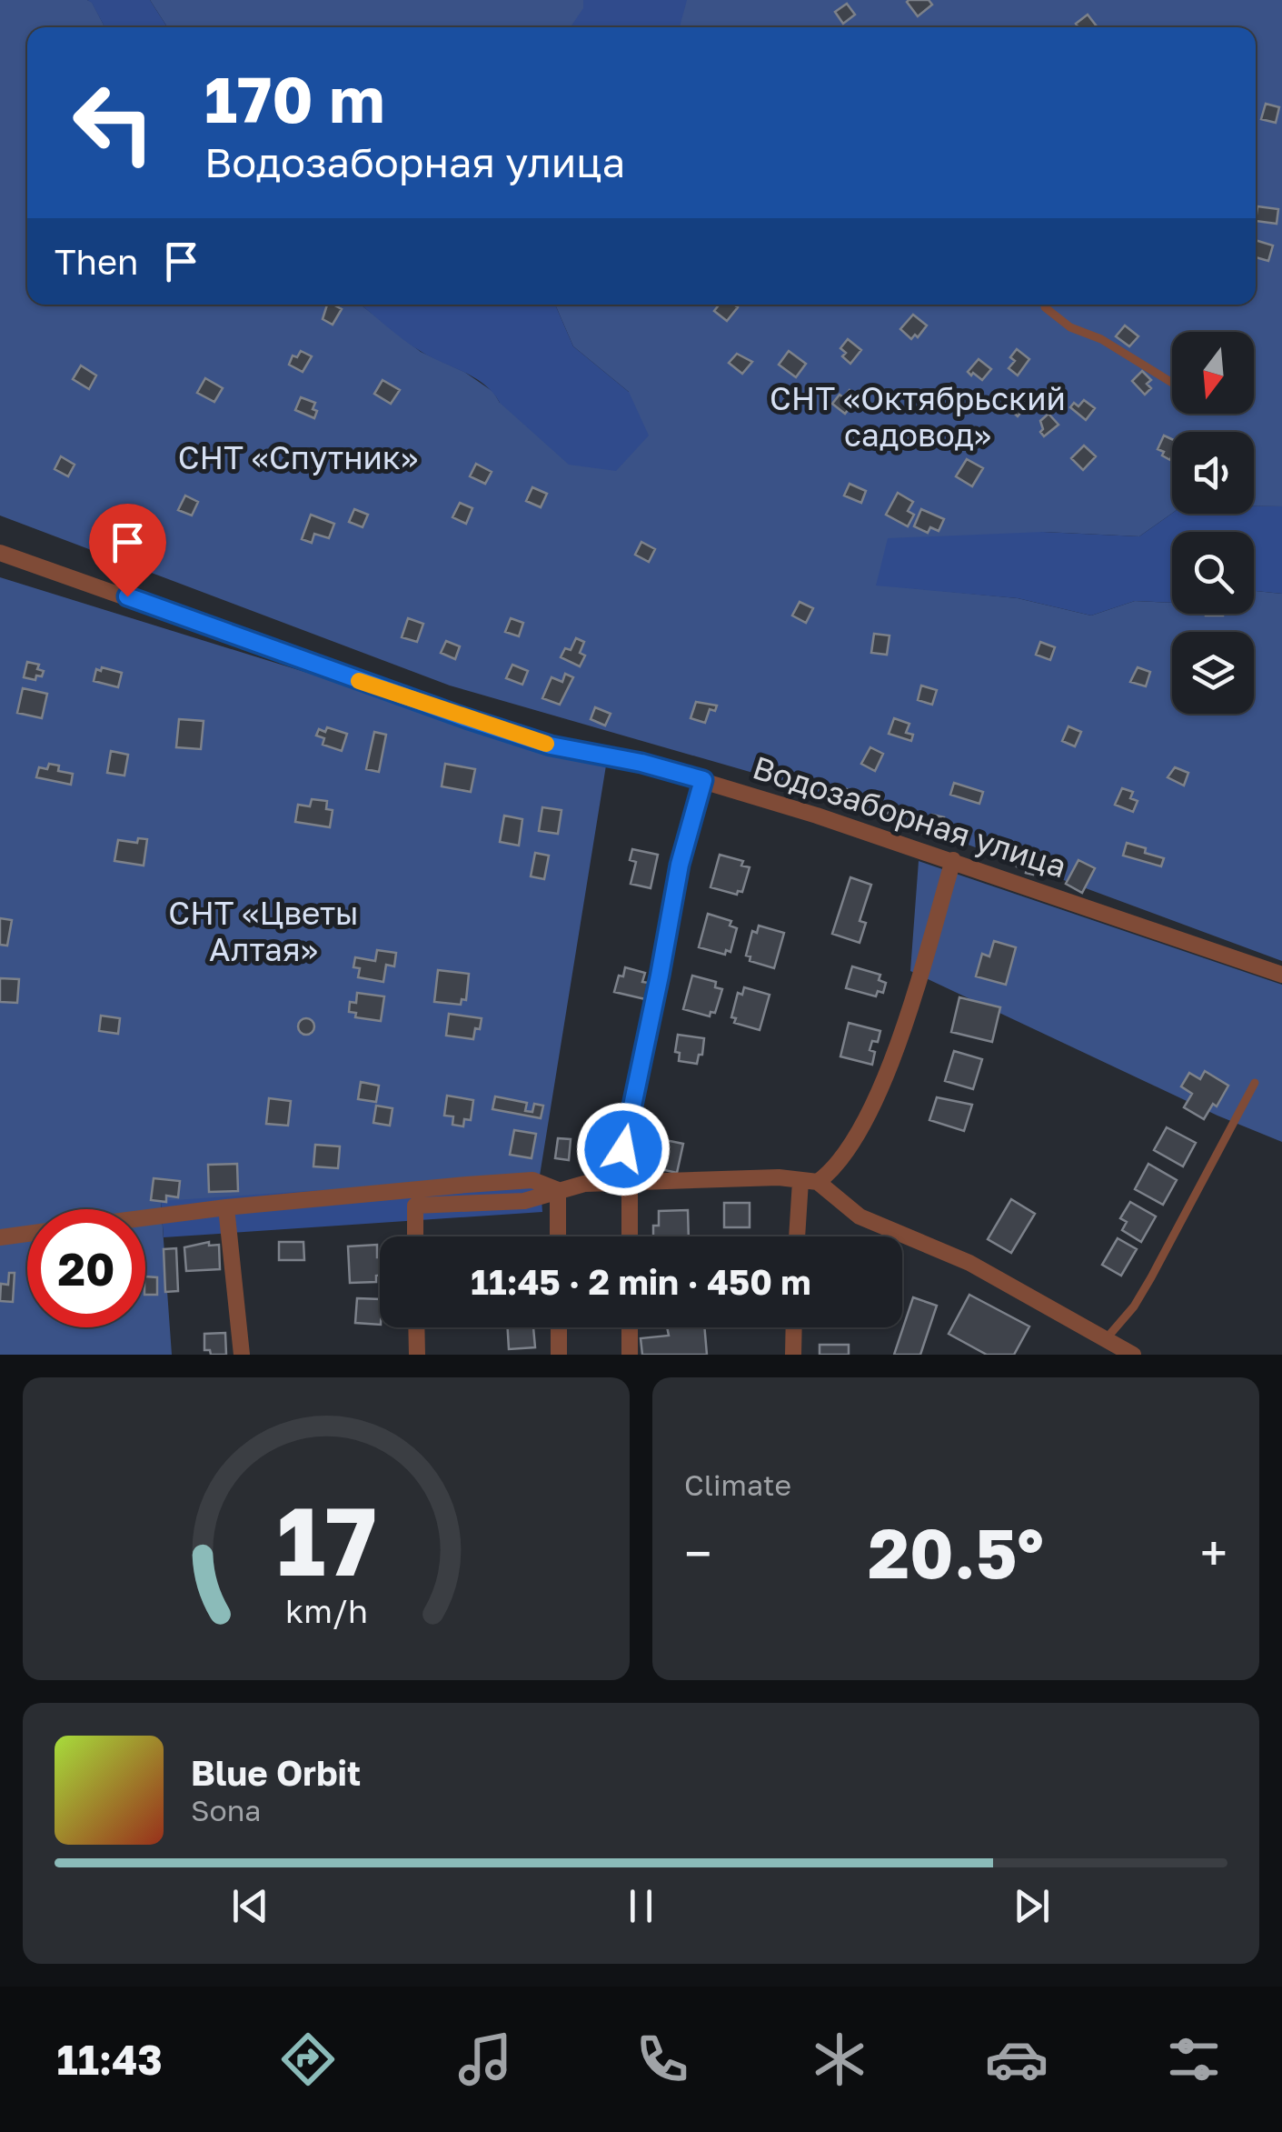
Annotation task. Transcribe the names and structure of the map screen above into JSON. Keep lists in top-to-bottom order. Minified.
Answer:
{"streets":{"street":["Водозаборная улица"]},"parks":["СНТ «Октябрьский садовод»","СНТ «Спутник»","СНТ «Цветы Алтая»"],"north":"bottom","page":{"turn":["170 m","Водозаборная улица"],"then":"Then","limit":"20","trip":"11:45 · 2 min · 450 m","tile":"Climate","heat":["−","20.5°","+"],"song":["Blue Orbit","Sona"],"tabs":"11:43","gauge":["17","km/h"]}}
